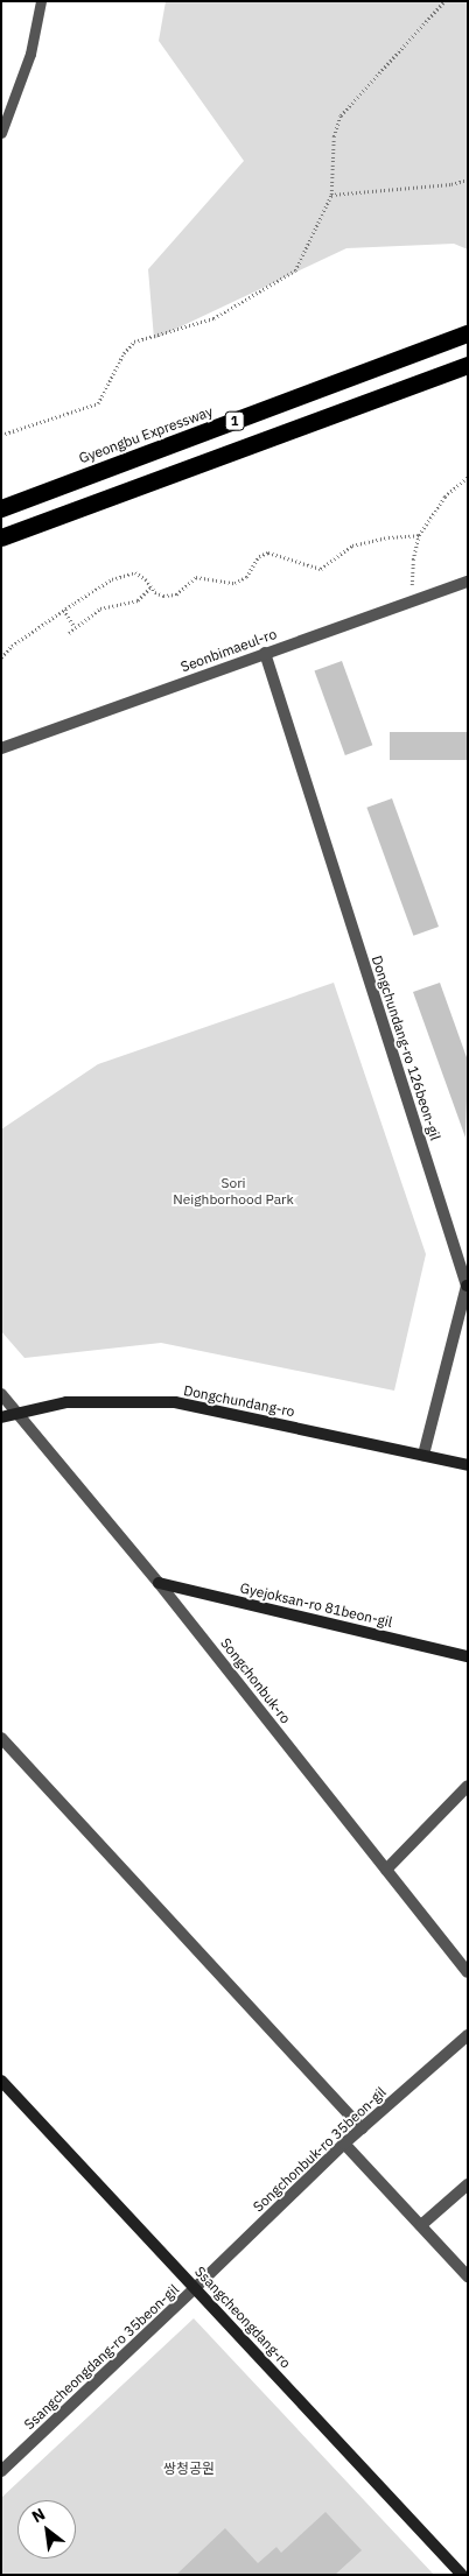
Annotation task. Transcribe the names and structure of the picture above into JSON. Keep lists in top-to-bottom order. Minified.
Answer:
{"streets":{"highway":["1","Gyeongbu Expressway"],"main road":["Dongchundang-ro","Gyejoksan-ro 81beon-gil","Ssangcheongdang-ro"],"street":["Seonbimaeul-ro","Dongchundang-ro 126beon-gil","Songchonbuk-ro","Songchonbuk-ro 35beon-gil","Ssangcheongdang-ro 35beon-gil"]},"crossings":[["Seonbimaeul-ro","Dongchundang-ro 126beon-gil"],["Dongchundang-ro 126beon-gil","Dongchundang-ro"],["Dongchundang-ro","Songchonbuk-ro"],["Gyejoksan-ro 81beon-gil","Songchonbuk-ro"],["Songchonbuk-ro 35beon-gil","Ssangcheongdang-ro"],["Songchonbuk-ro 35beon-gil","Ssangcheongdang-ro 35beon-gil"],["Ssangcheongdang-ro","Ssangcheongdang-ro 35beon-gil"]],"parks":["Sori Neighborhood Park","쌍청공원"],"north":"top left"}
